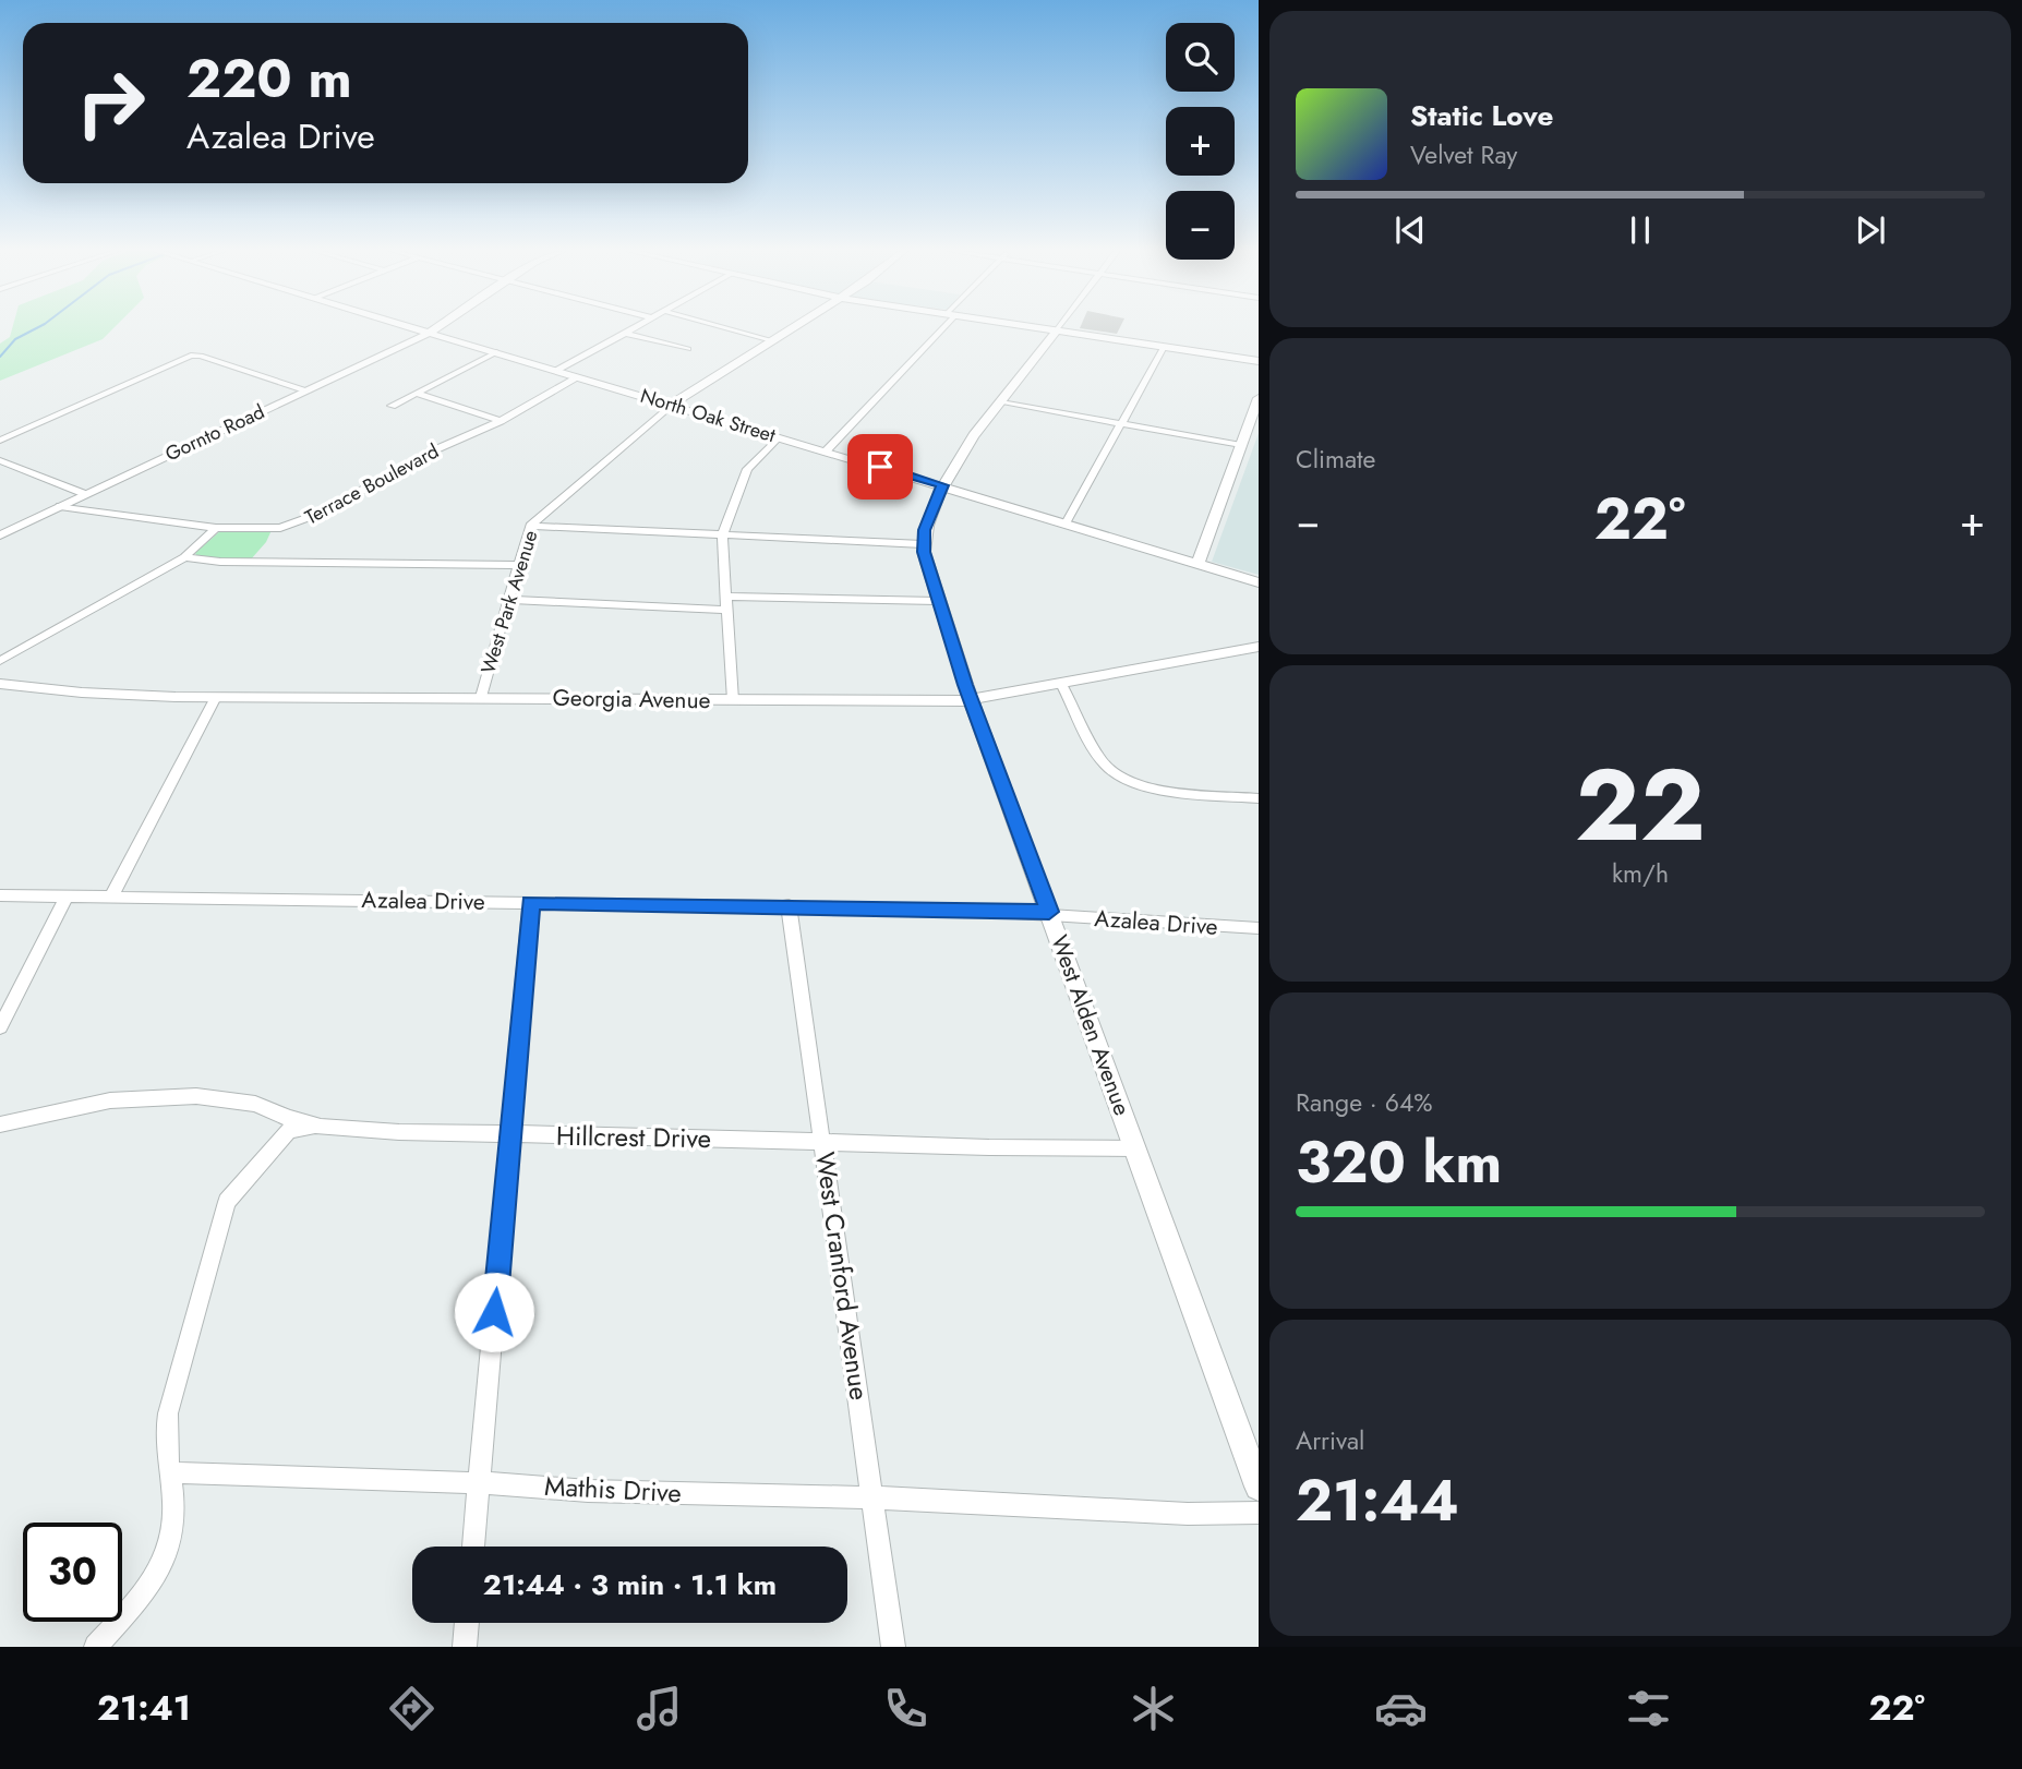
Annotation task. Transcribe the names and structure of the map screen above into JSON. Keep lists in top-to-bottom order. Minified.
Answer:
{"streets":{"street":["North Oak Street","Gornto Road","Terrace Boulevard","West Park Avenue","Georgia Avenue","Azalea Drive","West Alden Avenue","Hillcrest Drive","West Cranford Avenue","Mathis Drive"]},"crossings":[["North Oak Street","Gornto Road"],["North Oak Street","Terrace Boulevard"],["North Oak Street","West Park Avenue"],["Gornto Road","Terrace Boulevard"],["West Park Avenue","Georgia Avenue"],["Georgia Avenue","West Alden Avenue"],["Azalea Drive","West Alden Avenue"],["Azalea Drive","West Cranford Avenue"],["West Alden Avenue","Hillcrest Drive"],["Hillcrest Drive","West Cranford Avenue"],["West Cranford Avenue","Mathis Drive"]],"page":{"map_buttons":["+","−"],"turn":["220 m","Azalea Drive"],"song":["Static Love","Velvet Ray"],"tile":["Climate",["22","km/h"],["Range · 64%","320 km"],["Arrival","21:44"]],"heat":["−","22°","+"],"limit":"30","trip":"21:44 · 3 min · 1.1 km","tabs":["21:41","22°"]}}
